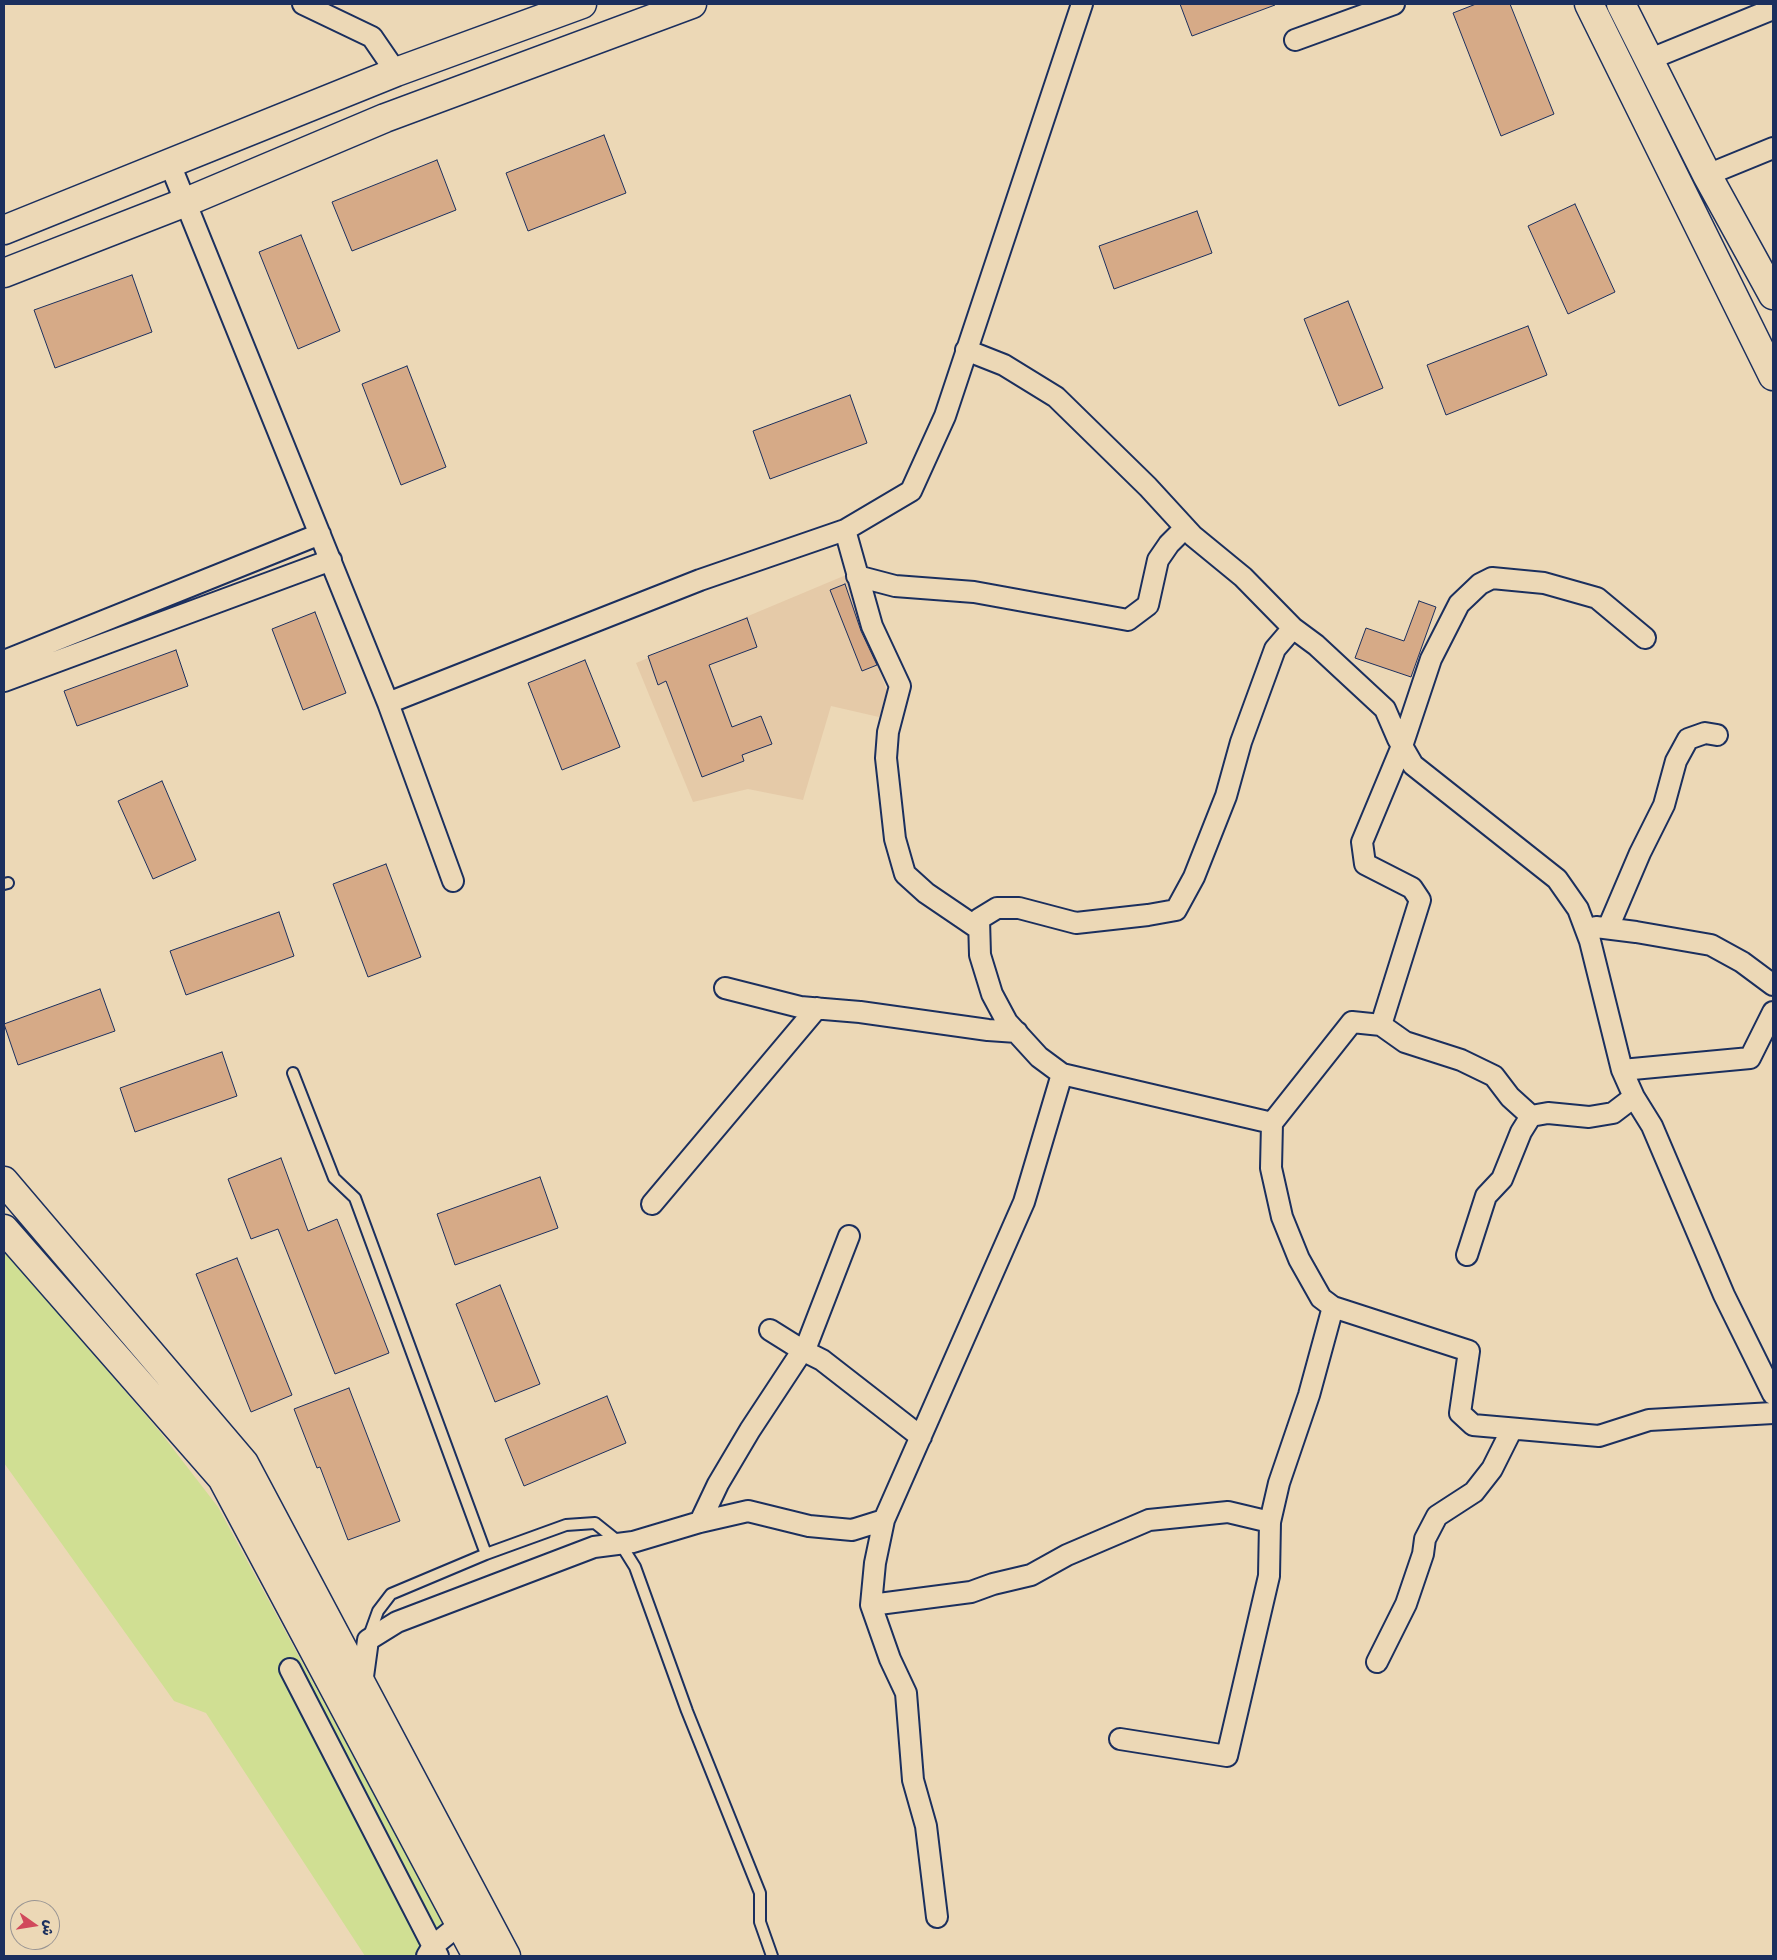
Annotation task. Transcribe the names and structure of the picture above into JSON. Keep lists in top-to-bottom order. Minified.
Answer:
{"north":"right"}
